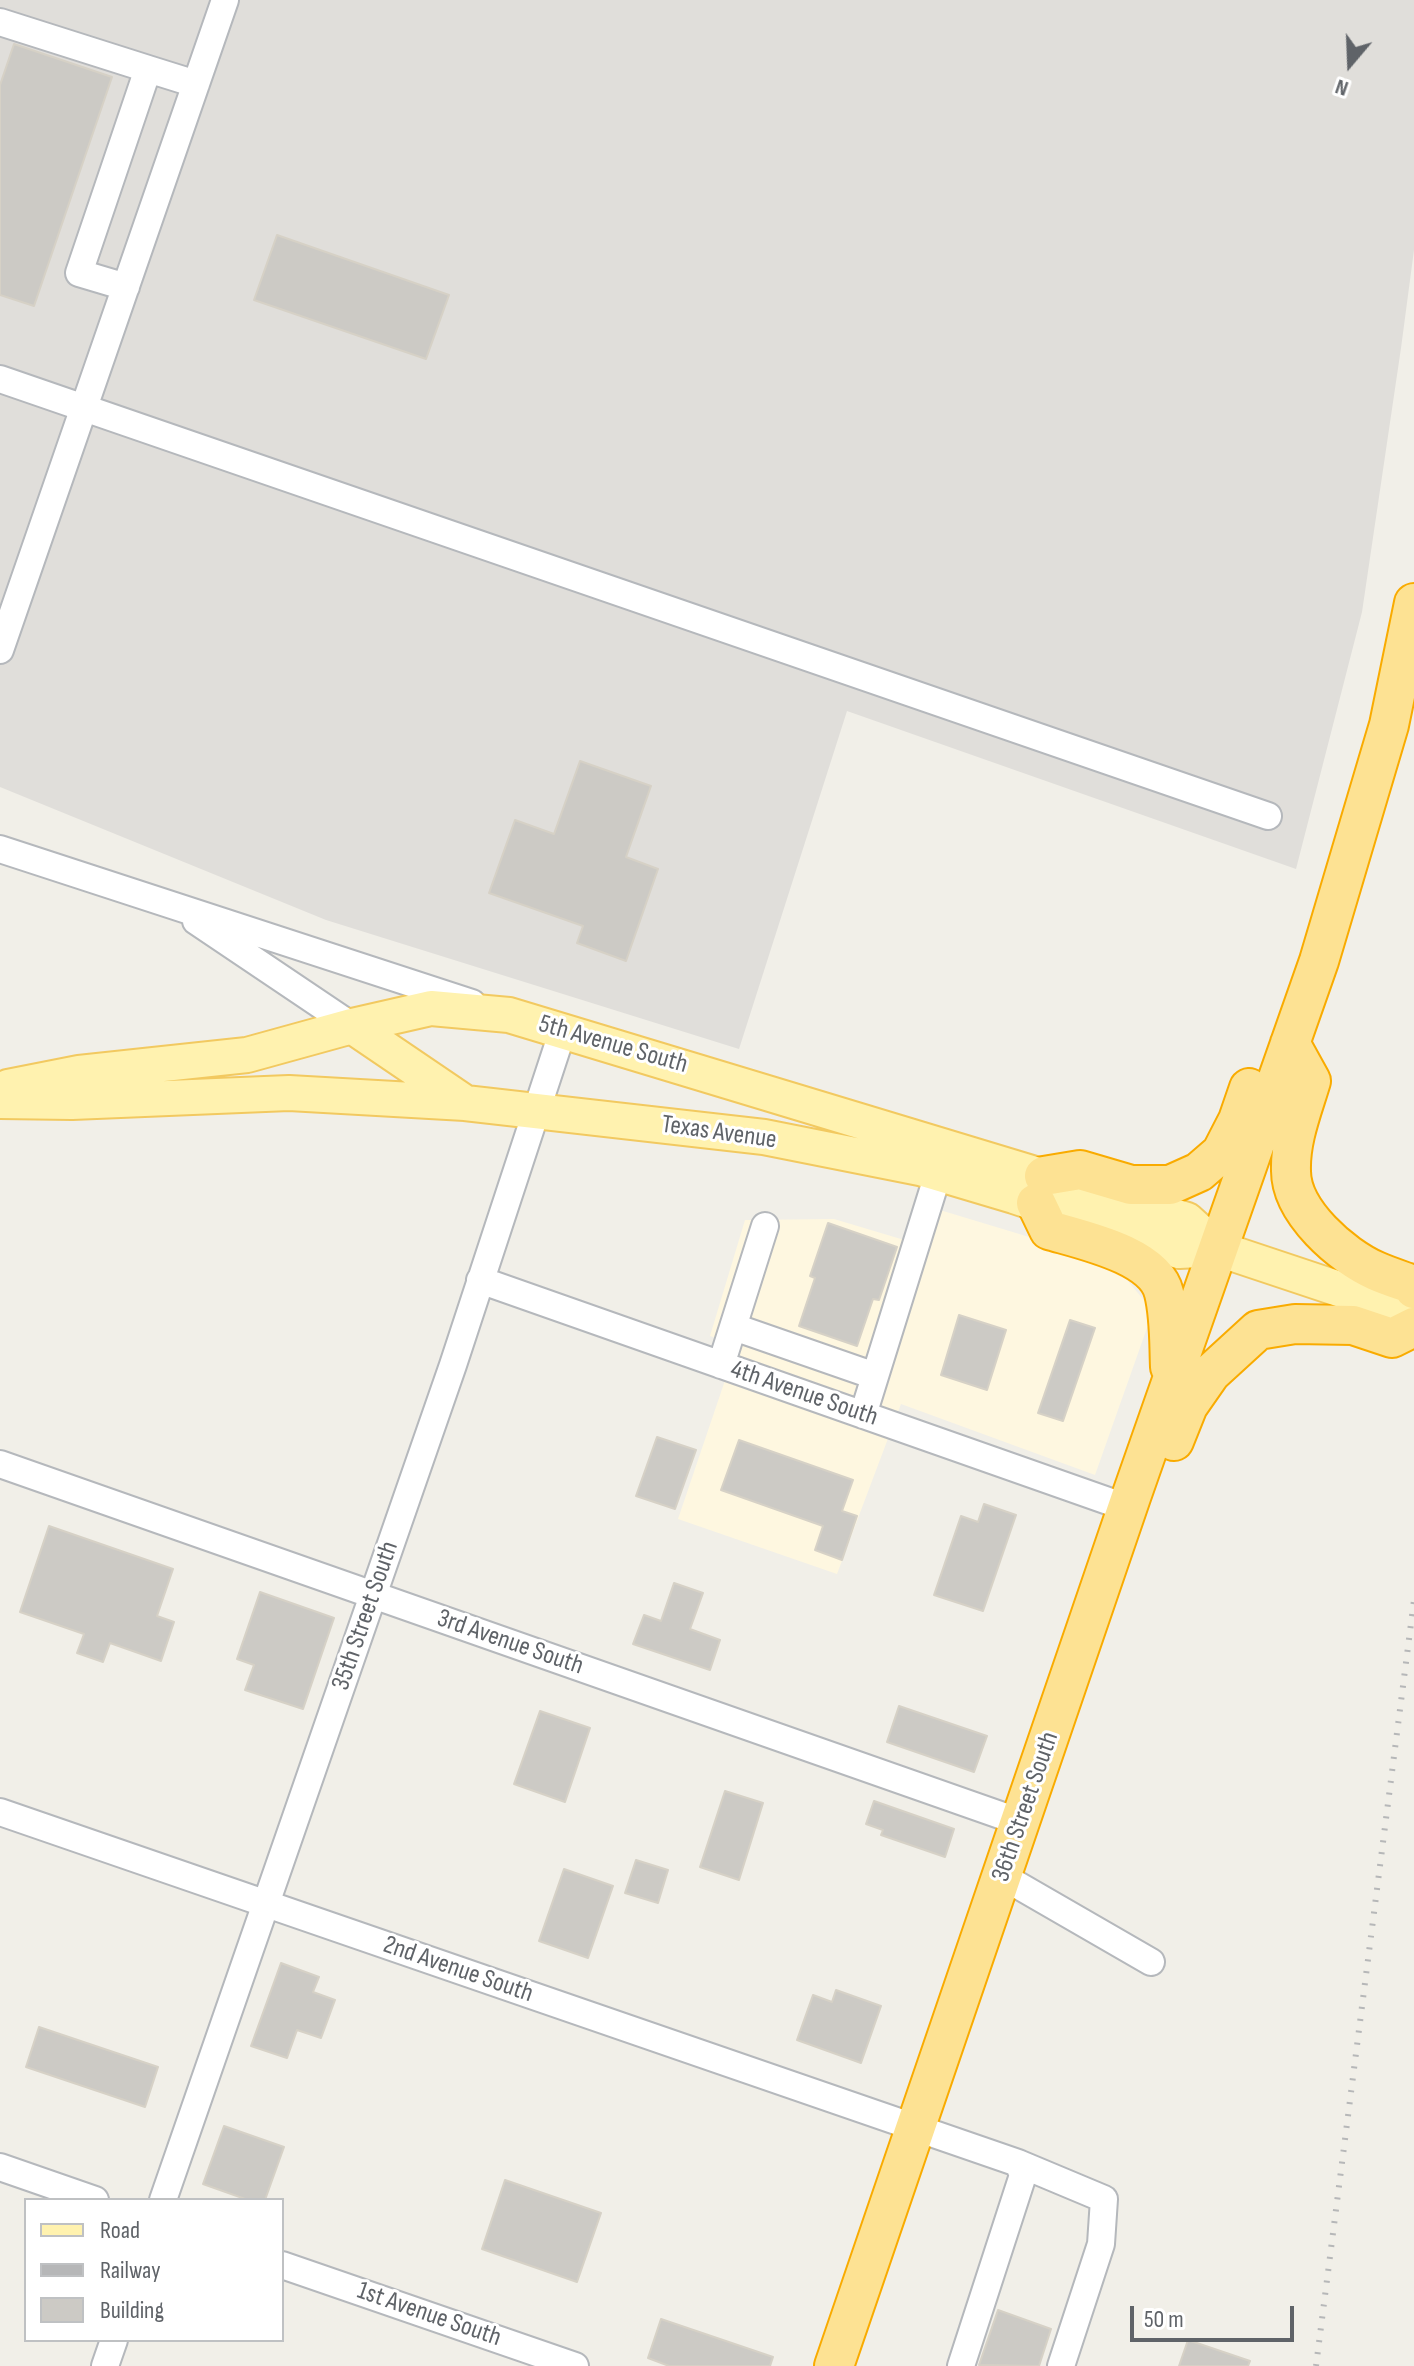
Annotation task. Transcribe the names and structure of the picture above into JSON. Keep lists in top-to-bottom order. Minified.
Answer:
{"streets":{"highway":["36th Street South"],"main road":["5th Avenue South","Texas Avenue"],"street":["4th Avenue South","35th Street South","3rd Avenue South","2nd Avenue South","1st Avenue South"]},"crossings":[["5th Avenue South","Texas Avenue"],["5th Avenue South","35th Street South"],["5th Avenue South","36th Street South"],["Texas Avenue","35th Street South"],["4th Avenue South","35th Street South"],["4th Avenue South","36th Street South"],["35th Street South","3rd Avenue South"],["35th Street South","2nd Avenue South"],["3rd Avenue South","36th Street South"],["36th Street South","2nd Avenue South"]],"legend":["Road","Railway","Building"],"scale_bar":"50 m","north":"bottom"}
